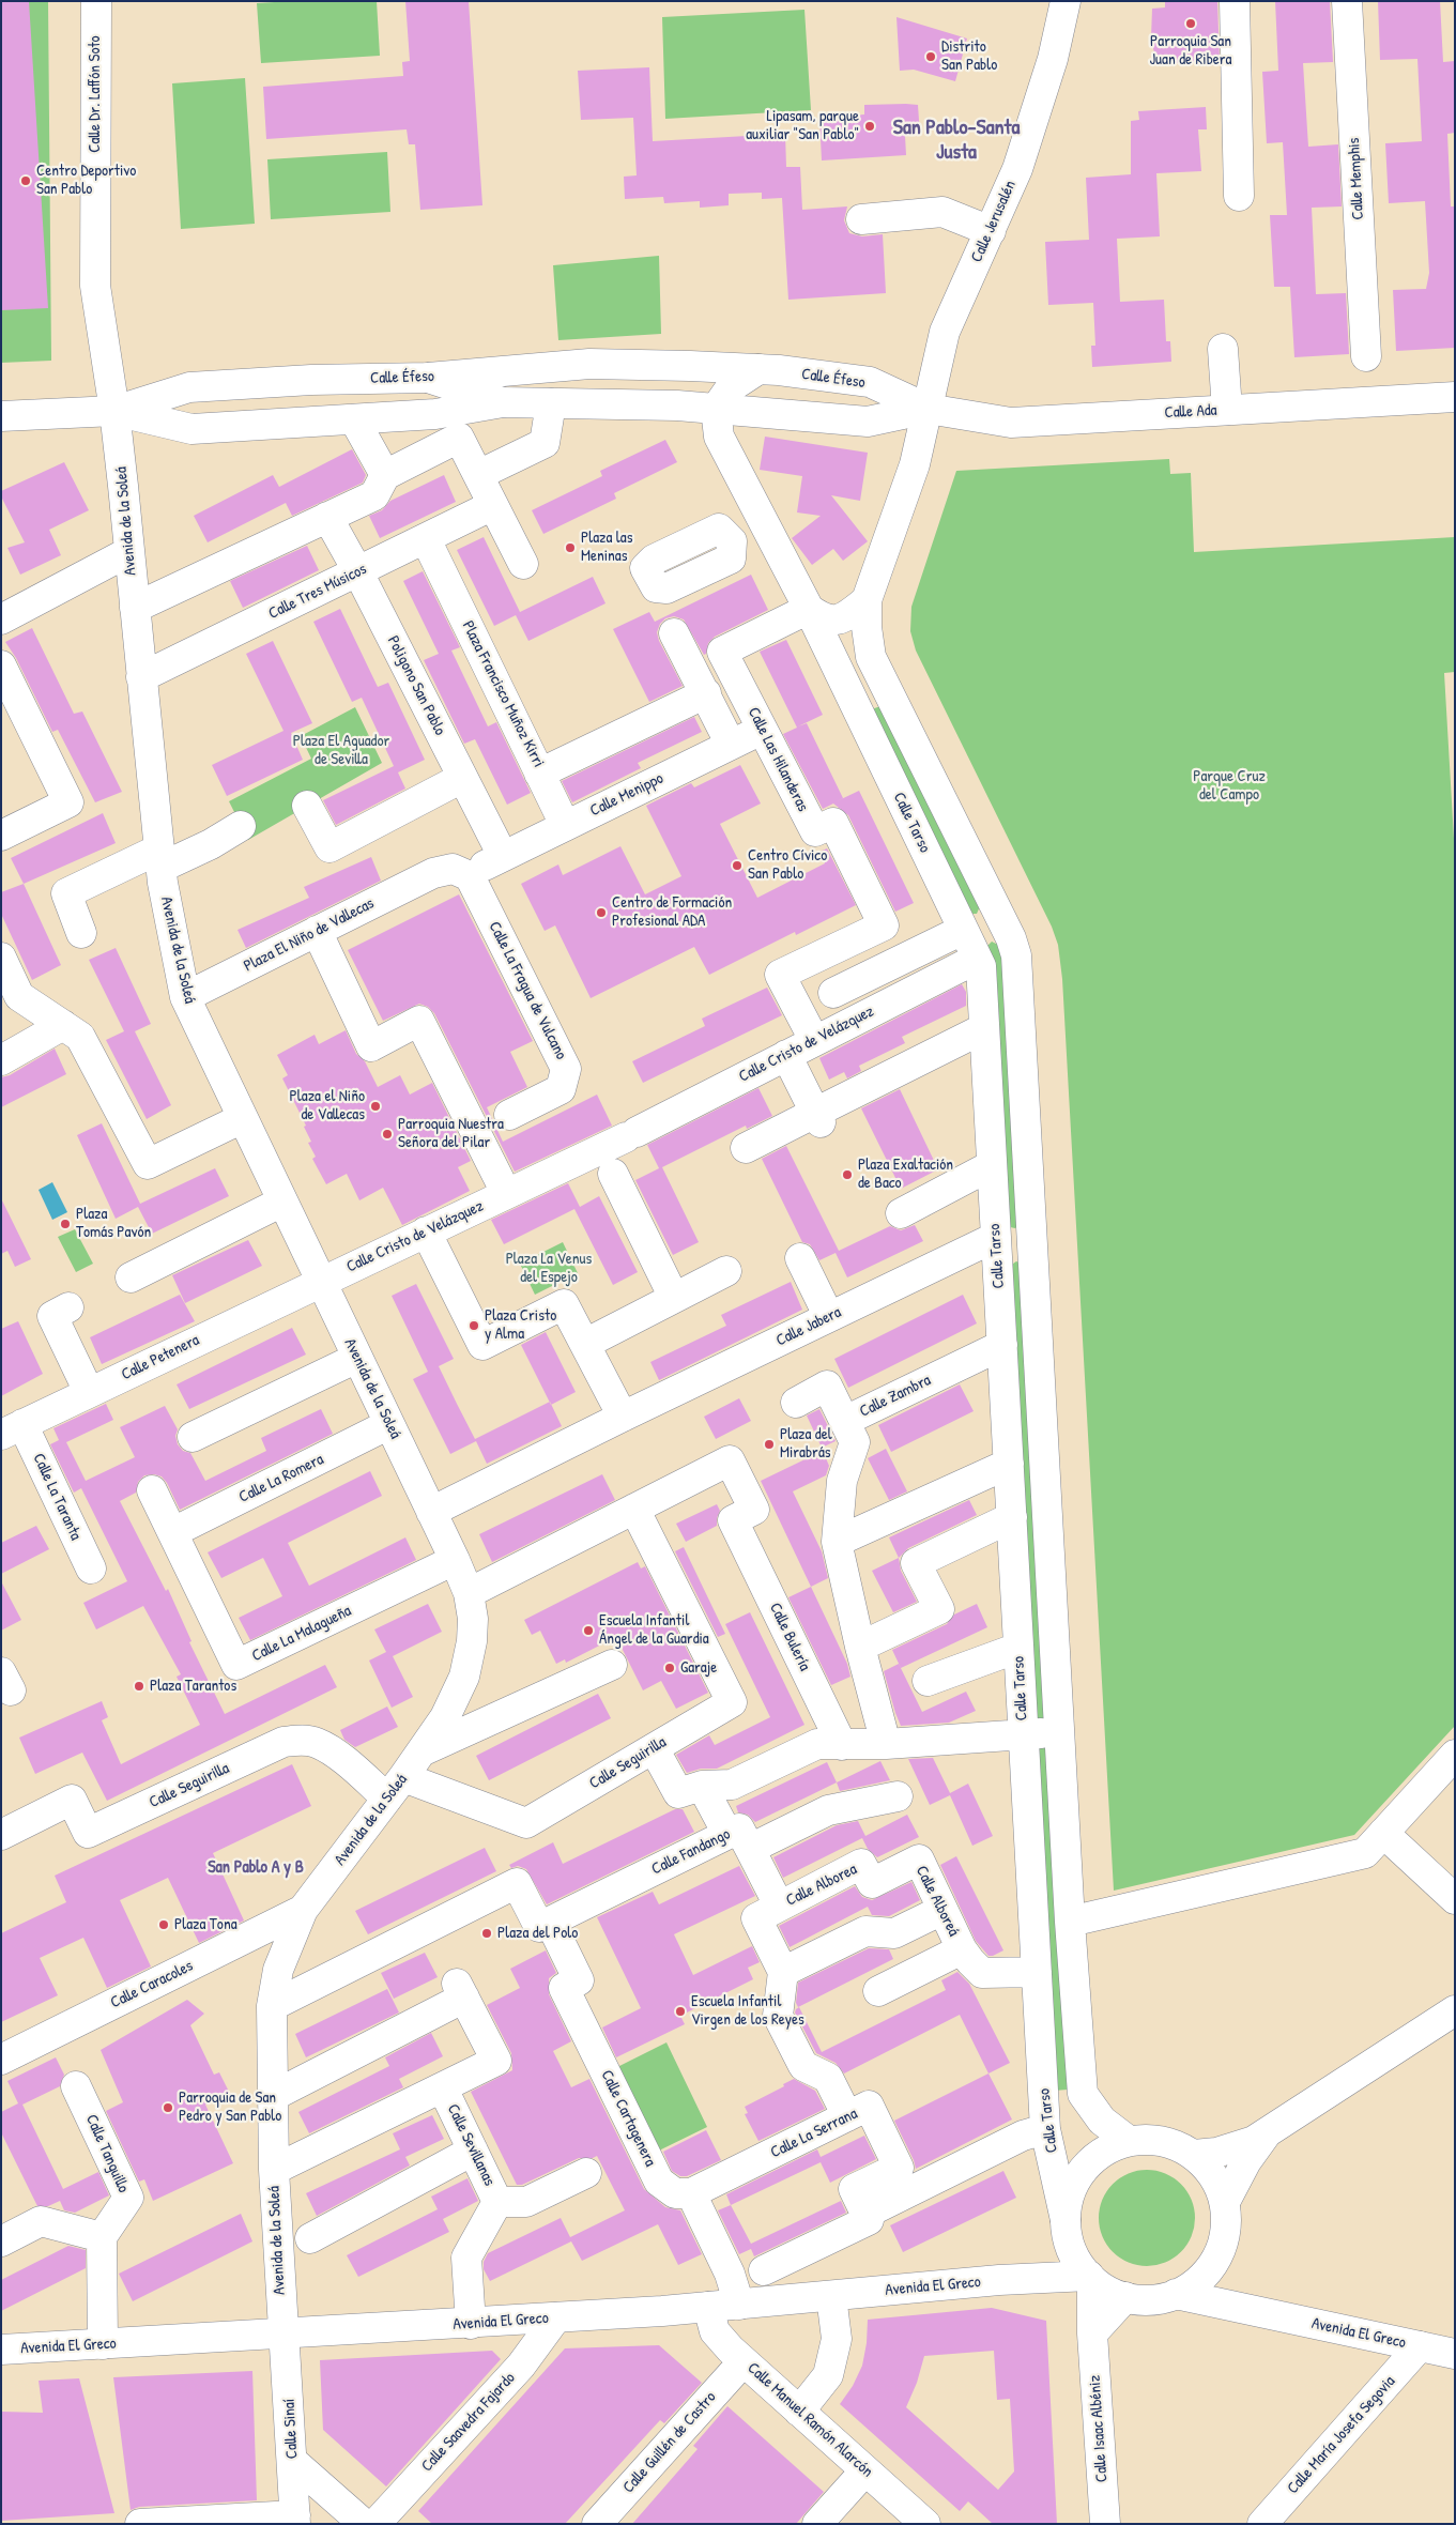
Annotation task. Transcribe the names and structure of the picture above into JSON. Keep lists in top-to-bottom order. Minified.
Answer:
{"streets":{"street":["Calle Dr. Laffón Soto","Calle Memphis","Calle Jerusalén","Calle Éfeso","Calle Ada","Avenida de la Soleá","Calle Tres Músicos","Poligono San Pablo","Plaza Francisco Muñoz Kirri","Calle Las Hilanderas","Calle Menippo","Calle Tarso","Plaza El Niño de Vallecas","Calle La Fragua de Vulcano","Calle Cristo de Velázquez","Calle Jabera","Calle Petenera","Calle Zambra","Calle La Romera","Calle La Taranta","Calle La Malagueña","Calle Bulería","Calle Seguirilla","Calle Fandango","Calle Alborea","Calle Alboreá","Calle Caracoles","Calle Cartagenera","Calle La Serrana","Calle Sevillanas","Calle Tanguillo","Avenida El Greco","Calle Manuel Ramón Alarcón","Calle Saavedra Fajardo","Calle Sinaí","Calle Isaac Albéniz","Calle María Josefa Segovia","Calle Guillén de Castro"]},"crossings":[["Calle Dr. Laffón Soto","Calle Éfeso"],["Calle Dr. Laffón Soto","Avenida de la Soleá"],["Calle Jerusalén","Calle Éfeso"],["Calle Jerusalén","Calle Ada"],["Calle Éfeso","Calle Ada"],["Calle Éfeso","Avenida de la Soleá"],["Calle Éfeso","Calle Tarso"],["Avenida de la Soleá","Calle Tres Músicos"],["Avenida de la Soleá","Plaza El Niño de Vallecas"],["Avenida de la Soleá","Calle Cristo de Velázquez"],["Avenida de la Soleá","Calle Jabera"],["Avenida de la Soleá","Calle Petenera"],["Avenida de la Soleá","Calle La Romera"],["Avenida de la Soleá","Calle La Malagueña"],["Avenida de la Soleá","Calle Seguirilla"],["Avenida de la Soleá","Calle Caracoles"],["Avenida de la Soleá","Calle Cartagenera"],["Avenida de la Soleá","Avenida El Greco"],["Avenida de la Soleá","Calle Sinaí"],["Calle Tres Músicos","Poligono San Pablo"],["Calle Tres Músicos","Plaza Francisco Muñoz Kirri"],["Poligono San Pablo","Calle Menippo"],["Calle Las Hilanderas","Calle Menippo"],["Calle Las Hilanderas","Calle Tarso"],["Calle Las Hilanderas","Calle Cristo de Velázquez"],["Calle Menippo","Plaza El Niño de Vallecas"],["Calle Menippo","Calle La Fragua de Vulcano"],["Calle Tarso","Calle Cristo de Velázquez"],["Calle Tarso","Calle Jabera"],["Calle Tarso","Calle Zambra"],["Calle Tarso","Avenida El Greco"],["Calle Tarso","Calle Isaac Albéniz"],["Plaza El Niño de Vallecas","Calle La Fragua de Vulcano"],["Calle Cristo de Velázquez","Calle Petenera"],["Calle Petenera","Calle La Taranta"],["Calle La Romera","Calle La Malagueña"],["Calle Bulería","Calle Seguirilla"],["Calle Fandango","Calle Cartagenera"],["Calle Alborea","Calle Alboreá"],["Calle Cartagenera","Calle La Serrana"],["Calle Sevillanas","Avenida El Greco"],["Avenida El Greco","Calle Manuel Ramón Alarcón"],["Avenida El Greco","Calle Saavedra Fajardo"],["Avenida El Greco","Calle Sinaí"],["Avenida El Greco","Calle Isaac Albéniz"],["Avenida El Greco","Calle María Josefa Segovia"],["Calle Manuel Ramón Alarcón","Calle Guillén de Castro"]],"districts":["San Pablo-Santa Justa","San Pablo A y B"],"parks":["Plaza El Aguador de Sevilla","Parque Cruz del Campo","Plaza La Venus del Espejo"],"places":["Parroquia San Juan de Ribera","Distrito San Pablo","Lipasam, parque auxiliar \"San Pablo\"","Centro Deportivo San Pablo","Plaza las Meninas","Centro Cívico San Pablo","Centro de Formación Profesional ADA","Plaza el Niño de Vallecas","Parroquia Nuestra Señora del Pilar","Plaza Exaltación de Baco","Plaza Tomás Pavón","Plaza Cristo y Alma","Plaza del Mirabrás","Escuela Infantil Ángel de la Guardia","Garaje","Plaza Tarantos","Plaza Tona","Plaza del Polo","Escuela Infantil Virgen de los Reyes","Parroquia de San Pedro y San Pablo"]}
